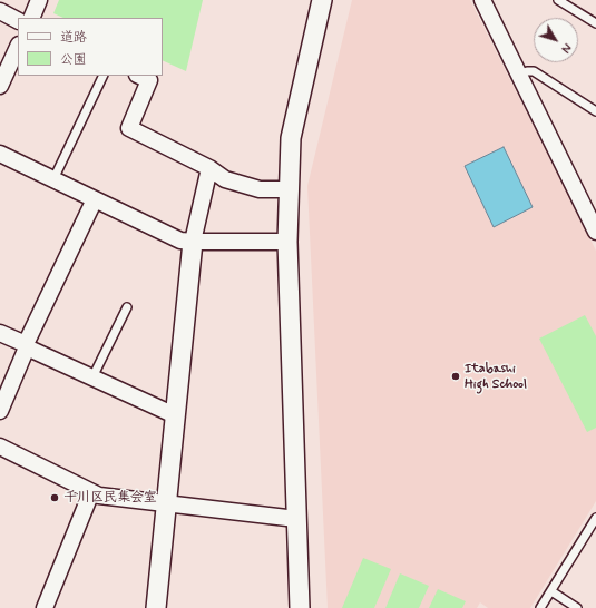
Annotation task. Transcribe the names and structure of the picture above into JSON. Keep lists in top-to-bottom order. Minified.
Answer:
{"places":["Itabashi High School","千川区民集会室"],"legend":["道路","公園"],"north":"bottom right"}
